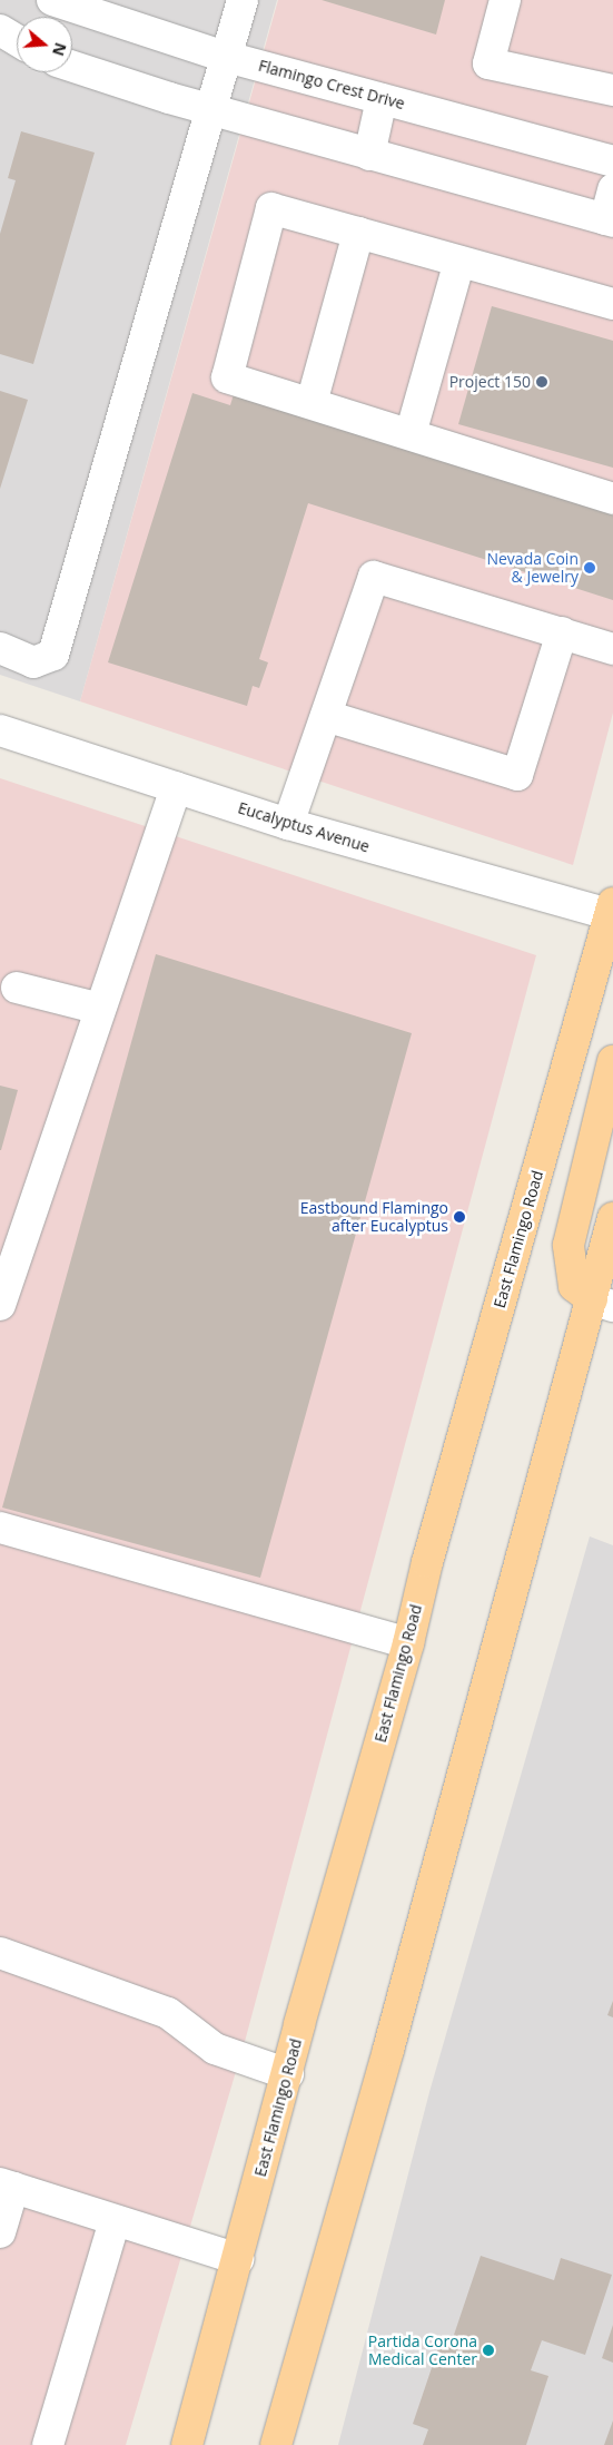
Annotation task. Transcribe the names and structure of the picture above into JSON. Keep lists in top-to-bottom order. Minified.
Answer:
{"streets":{"main road":["East Flamingo Road"],"street":["Flamingo Crest Drive","Eucalyptus Avenue"]},"crossings":[["Eucalyptus Avenue","East Flamingo Road"]],"places":["Project 150","Nevada Coin & Jewelry","Eastbound Flamingo after Eucalyptus","Partida Corona Medical Center"],"north":"right"}
